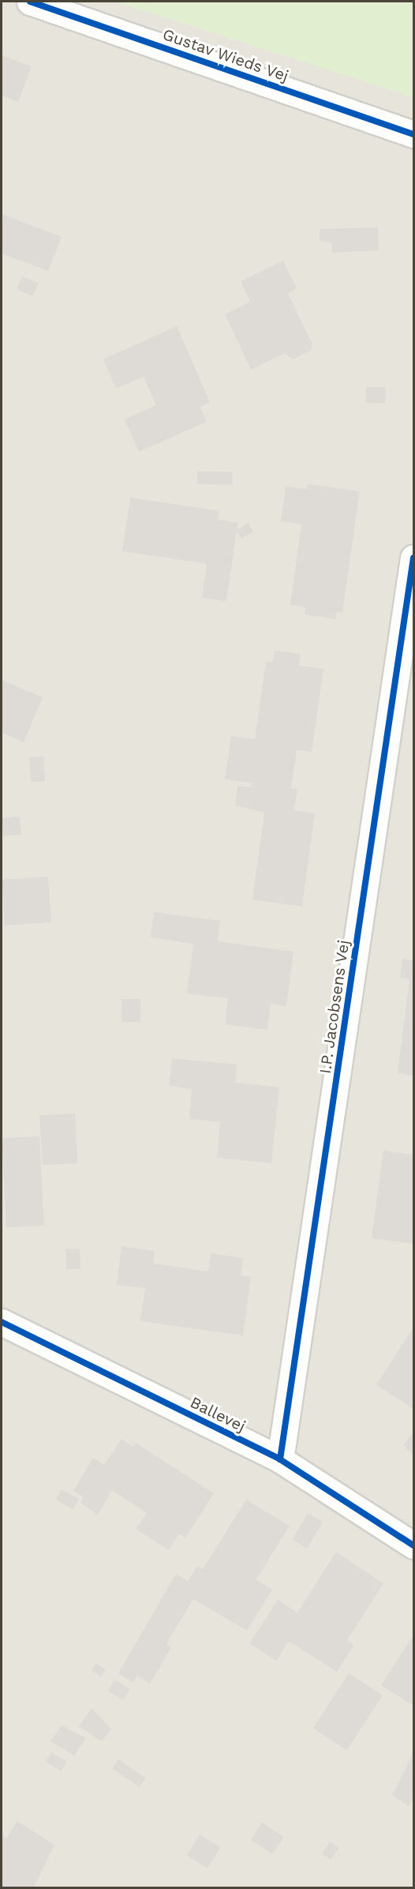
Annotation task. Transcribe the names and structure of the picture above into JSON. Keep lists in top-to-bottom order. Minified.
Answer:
{"streets":{"street":["Gustav Wieds Vej","I.P. Jacobsens Vej","Ballevej"]},"crossings":[["I.P. Jacobsens Vej","Ballevej"]]}
